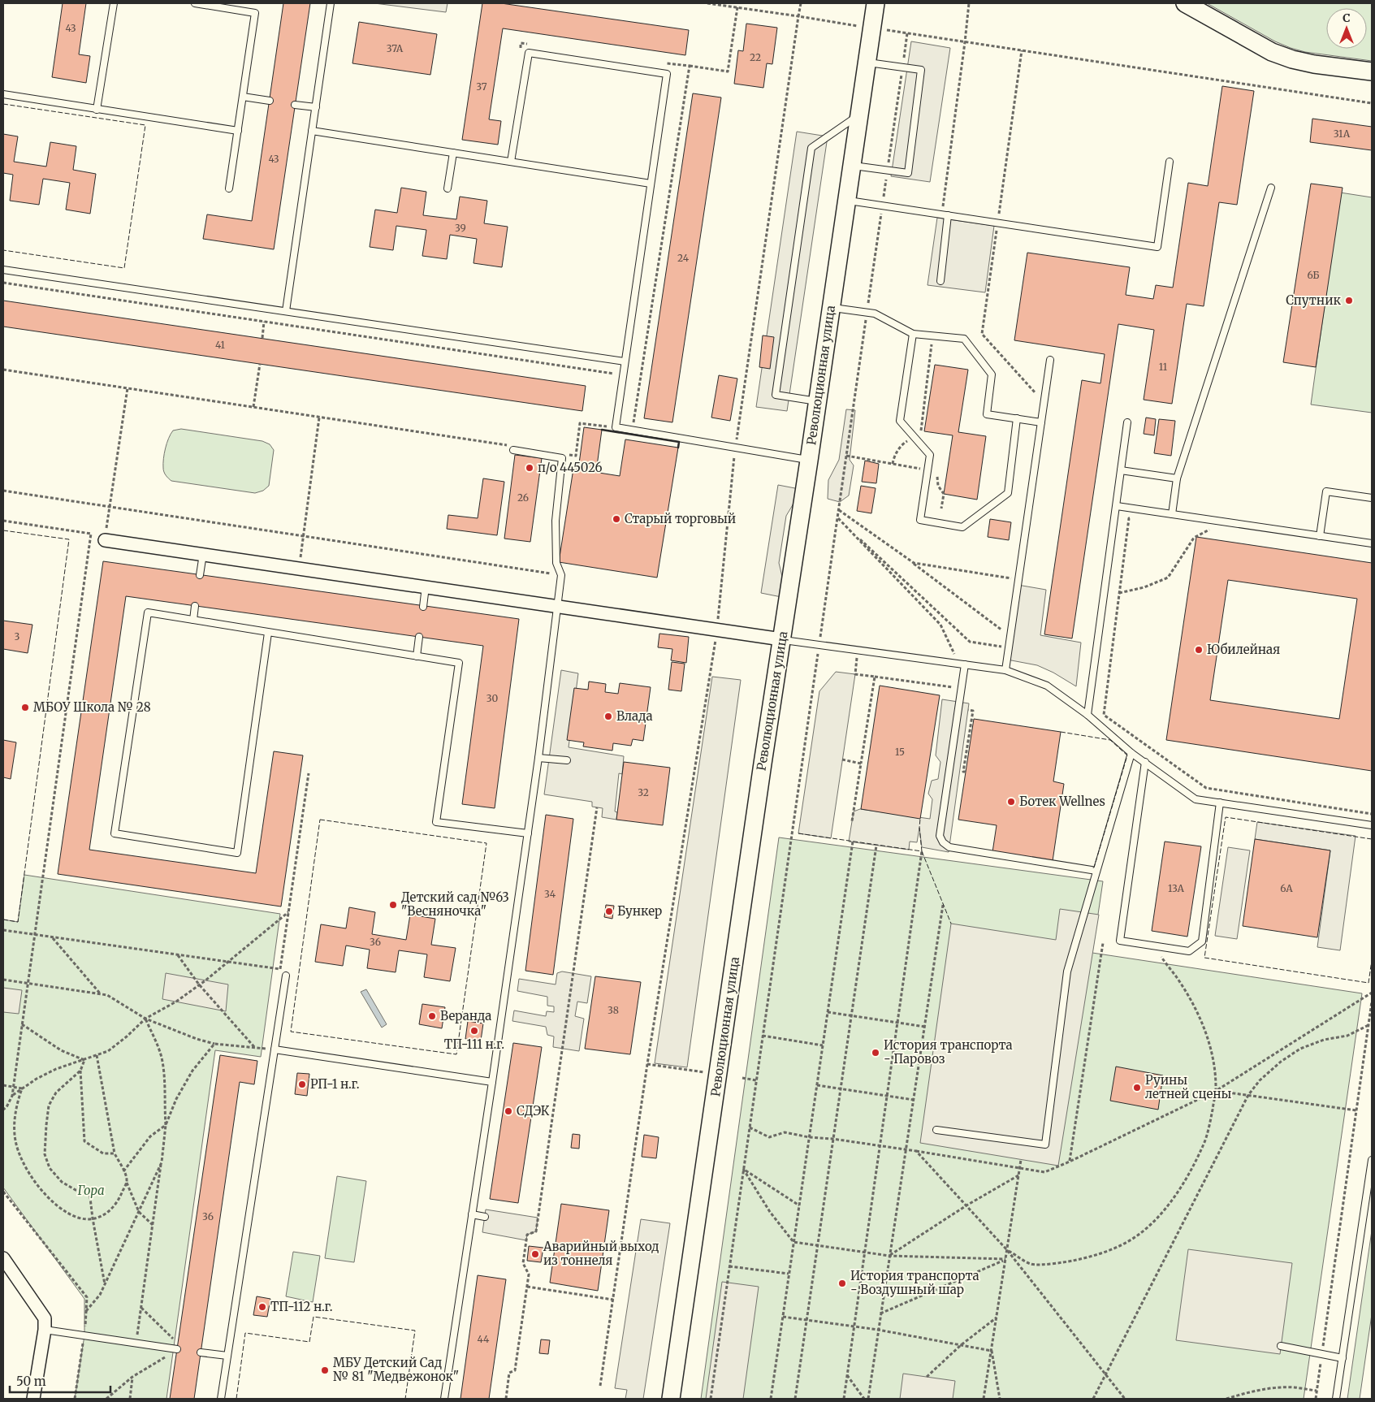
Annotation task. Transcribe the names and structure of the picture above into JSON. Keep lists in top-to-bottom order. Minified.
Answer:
{"streets":{"main road":["Революционная улица"]},"parks":["Гора"],"places":["Спутник","п/о 445026","Старый торговый","Юбилейная","МБОУ Школа № 28","Влада","Ботек Wellnes","Детский сад №63 \"Весняночка\"","Бункер","Веранда","ТП-111 н.г.","История транспорта - Паровоз","РП-1 н.г.","Руины летней сцены","СДЭК","Аварийный выход из тоннеля","История транспорта - Воздушный шар","ТП-112 н.г.","МБУ Детский Сад № 81 \"Медвежонок\""],"house_numbers":["43","37А","22","37","31А","43","39","24","6Б","41","11","26","3","30","15","32","13А","6А","34","36","38","36","44"],"scale_bar":"50 m","north":"top"}
